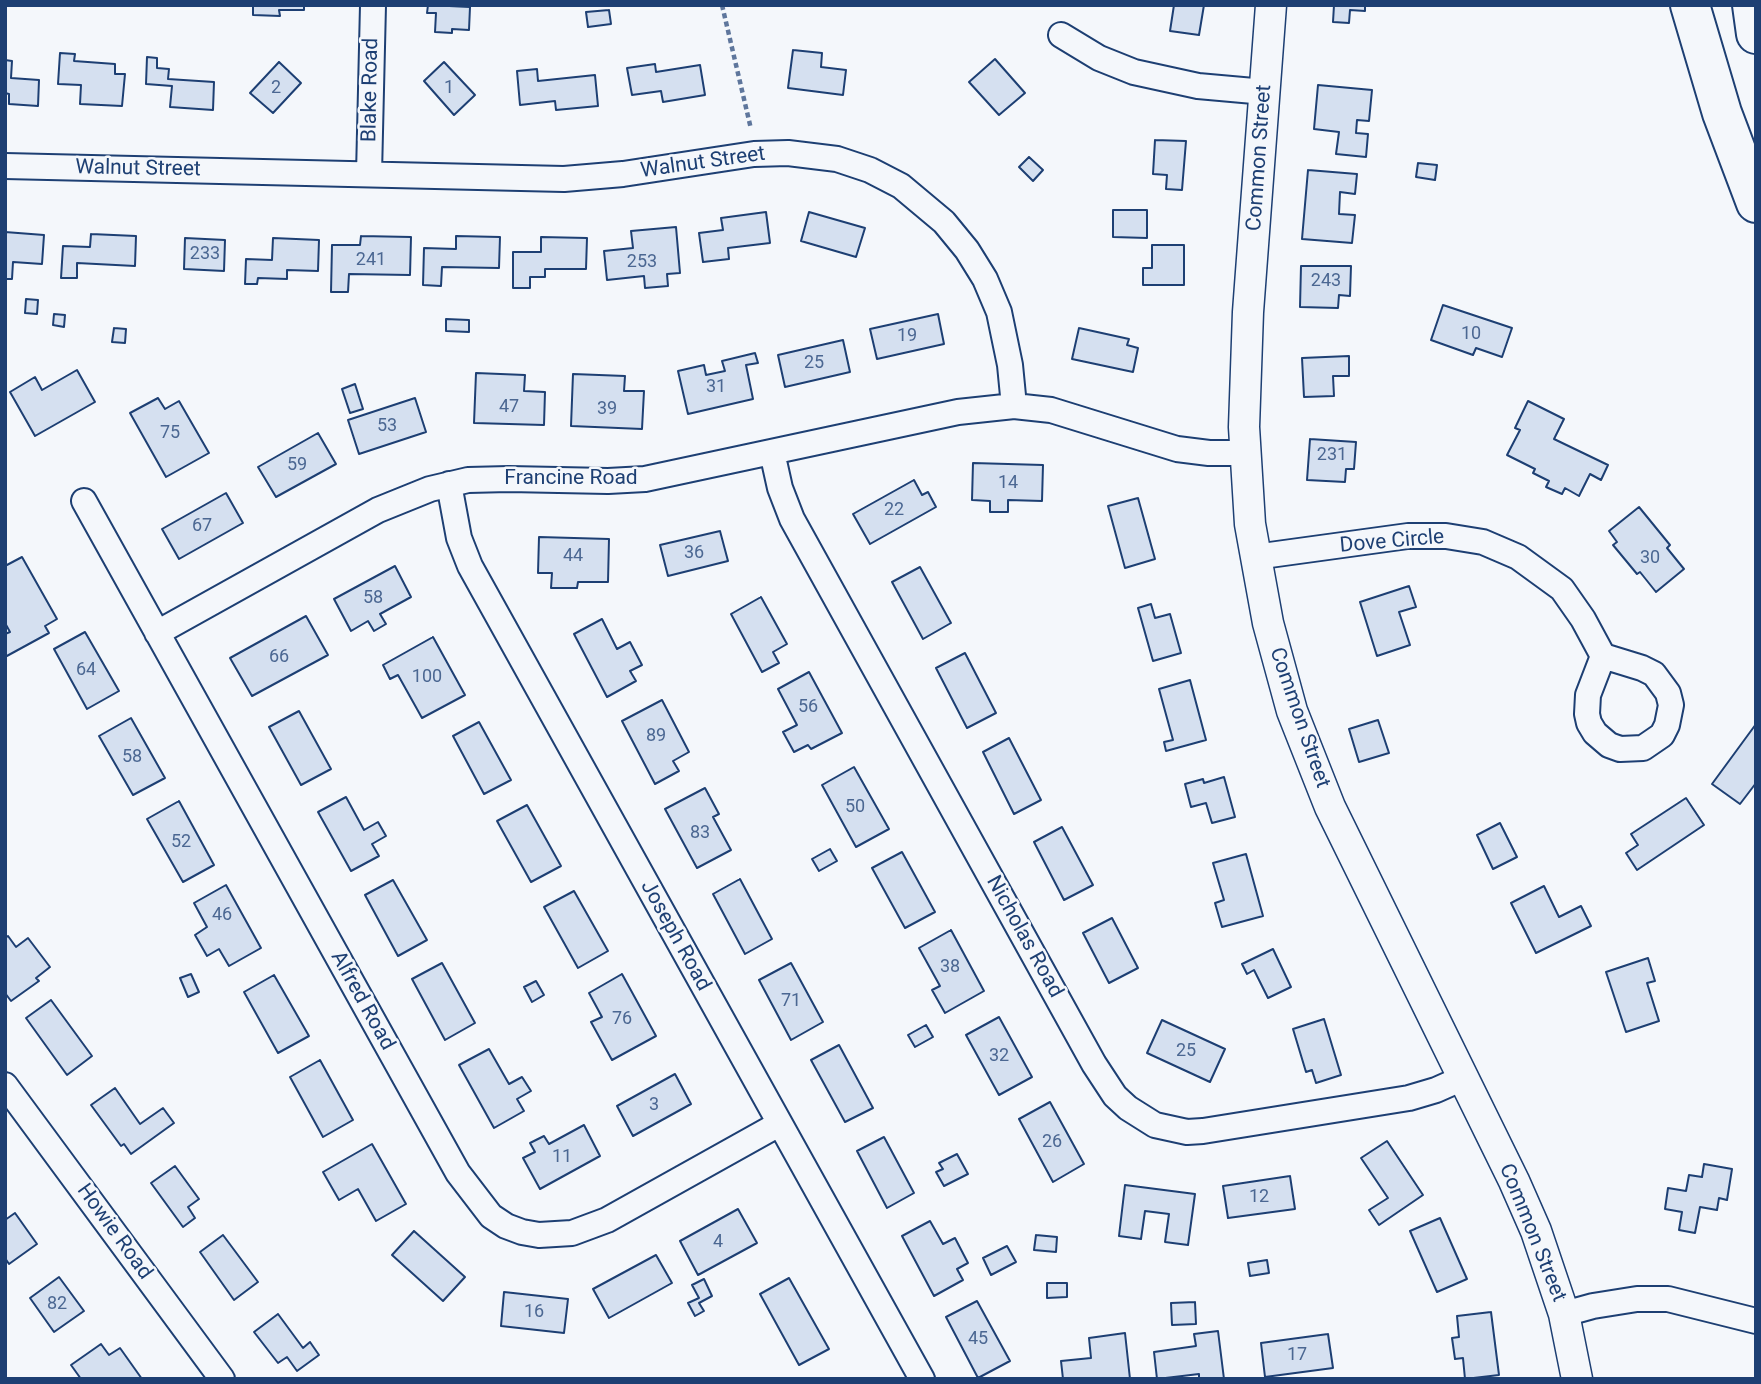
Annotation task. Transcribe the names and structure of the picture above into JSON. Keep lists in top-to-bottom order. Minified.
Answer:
{"streets":{"street":["Blake Road","Common Street","Walnut Street","Francine Road","Dove Circle","Joseph Road","Nicholas Road","Alfred Road","Howie Road"]},"crossings":[["Blake Road","Walnut Street"],["Common Street","Dove Circle"],["Common Street","Nicholas Road"],["Walnut Street","Francine Road"],["Francine Road","Joseph Road"],["Francine Road","Nicholas Road"],["Francine Road","Alfred Road"],["Joseph Road","Alfred Road"]],"house_numbers":["2","1","233","241","253","243","10","19","25","31","47","39","53","75","231","59","14","22","67","36","44","30","58","66","64","100","56","89","58","50","83","52","46","38","71","76","25","32","3","26","11","12","4","82","16","45","17"]}
